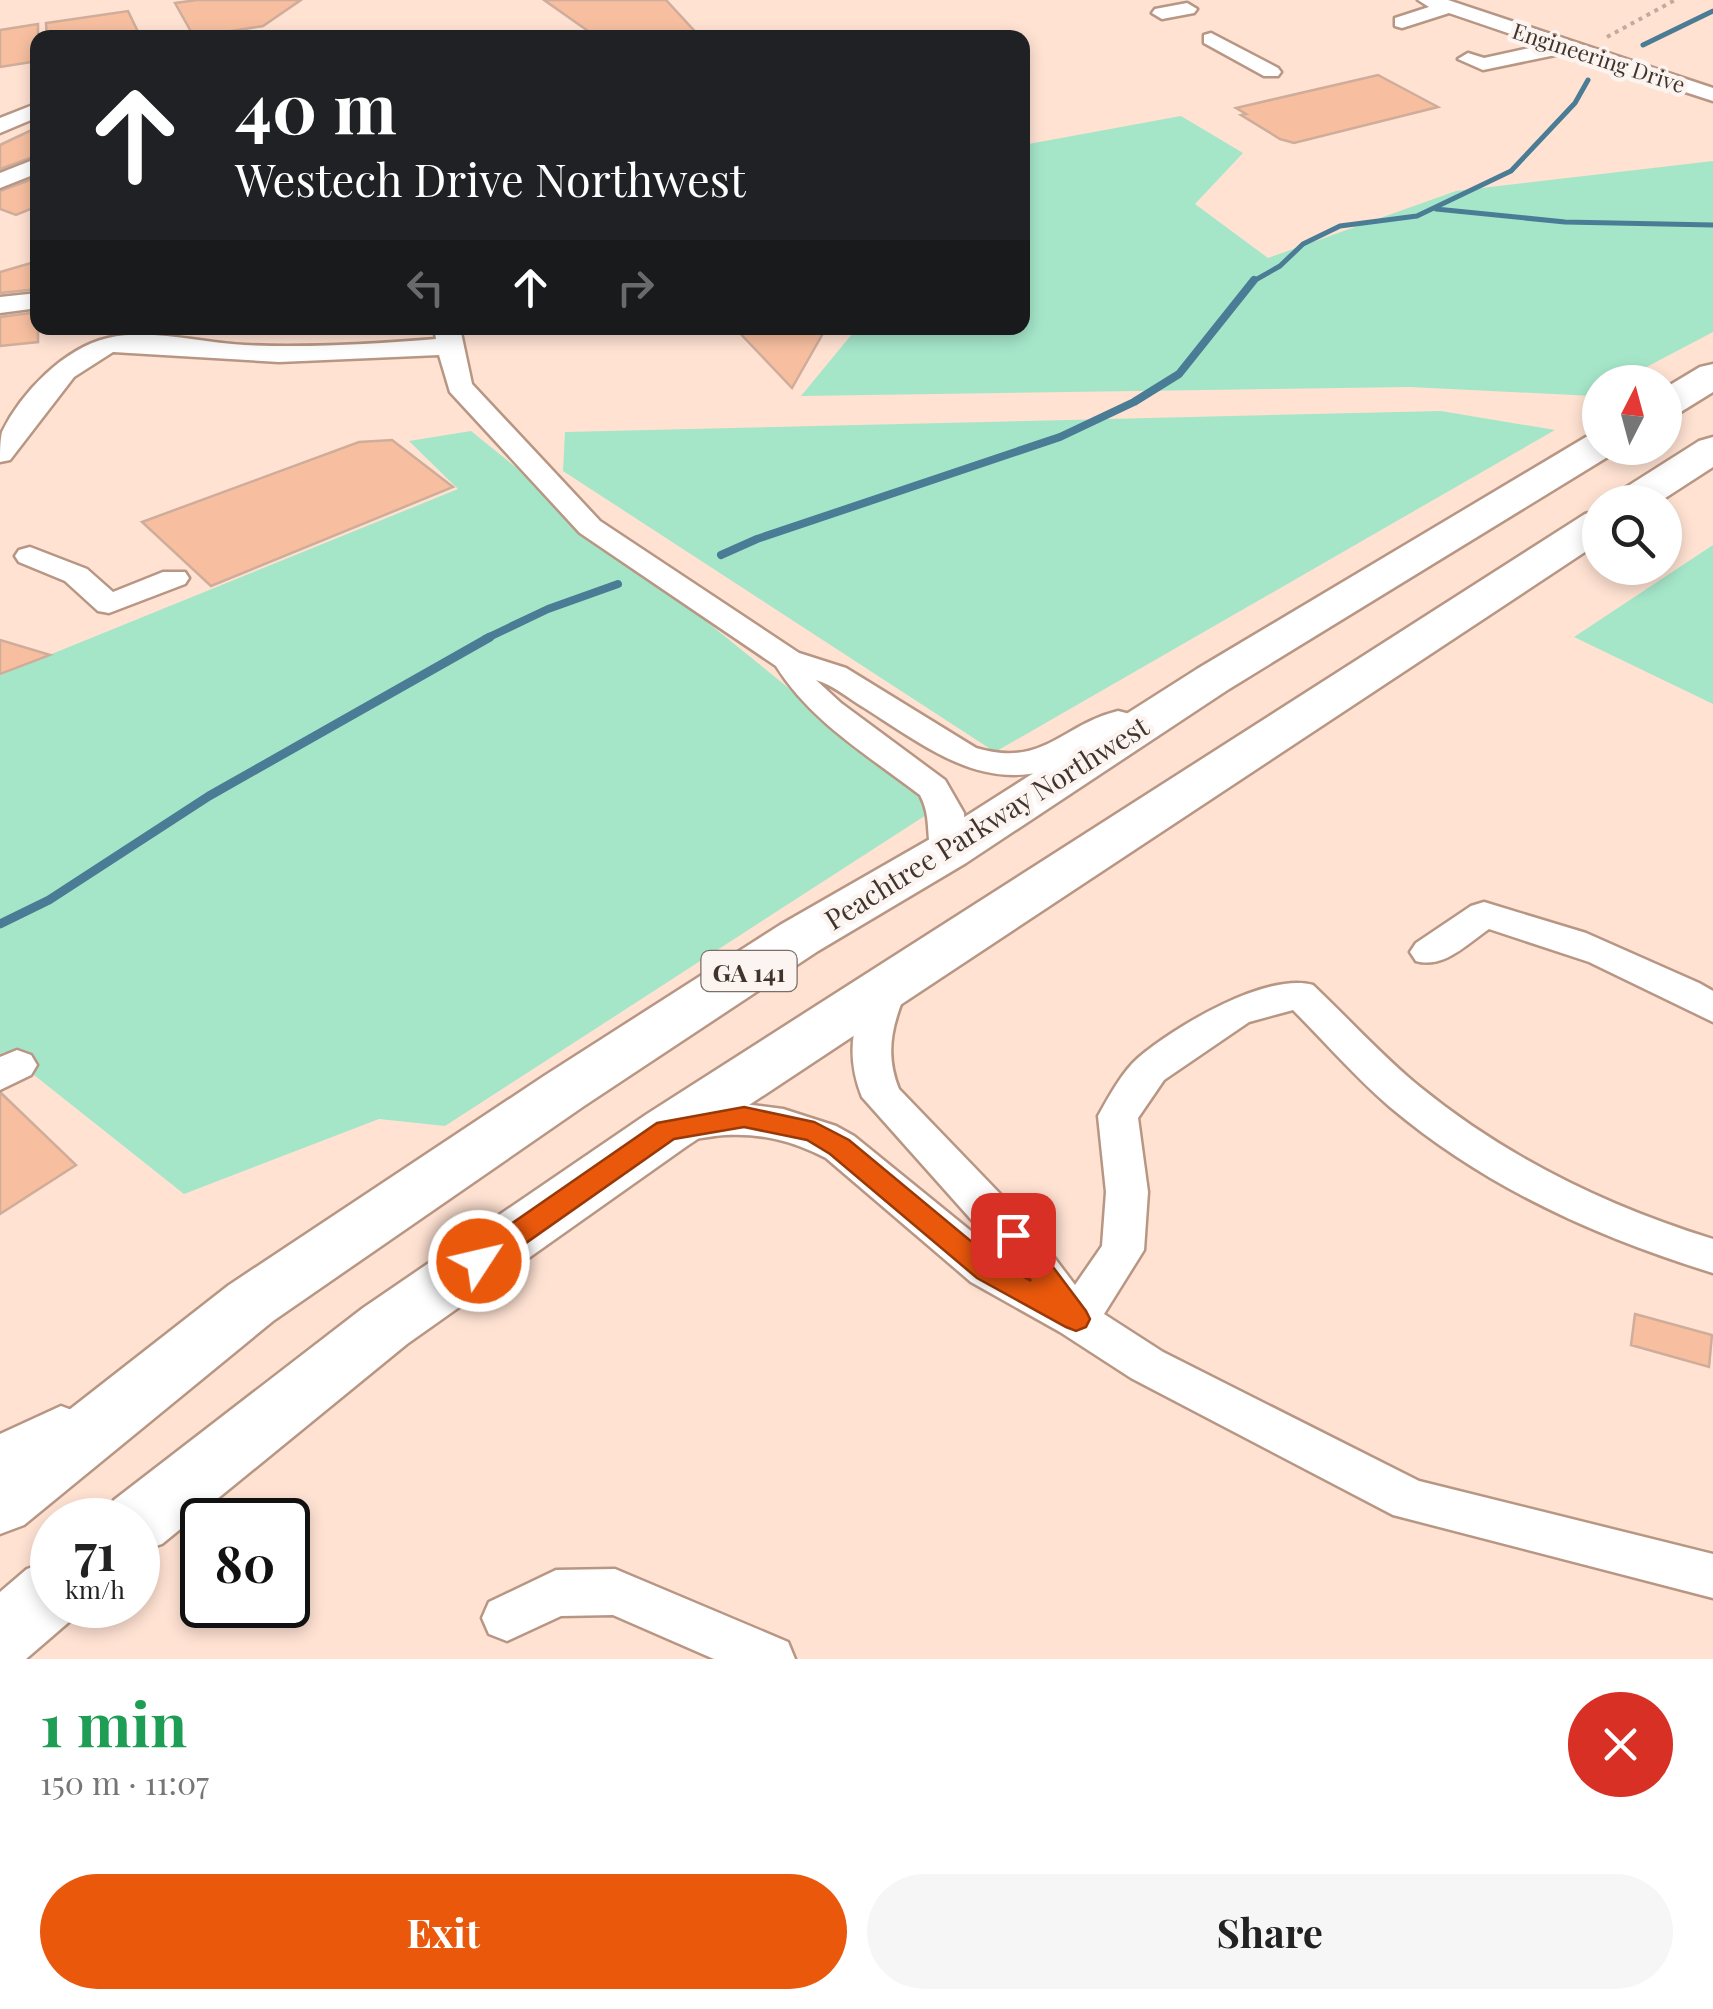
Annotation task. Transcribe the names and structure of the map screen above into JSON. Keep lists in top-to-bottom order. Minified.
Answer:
{"streets":{"highway":["Peachtree Parkway Northwest","GA 141"],"street":["Engineering Drive"]},"north":"top","page":{"turn":["40 m","Westech Drive Northwest"],"speed":"71 km/h","limit":"80","heading":["1 min","150 m · 11:07"],"buttons":["Exit","Share"]}}
